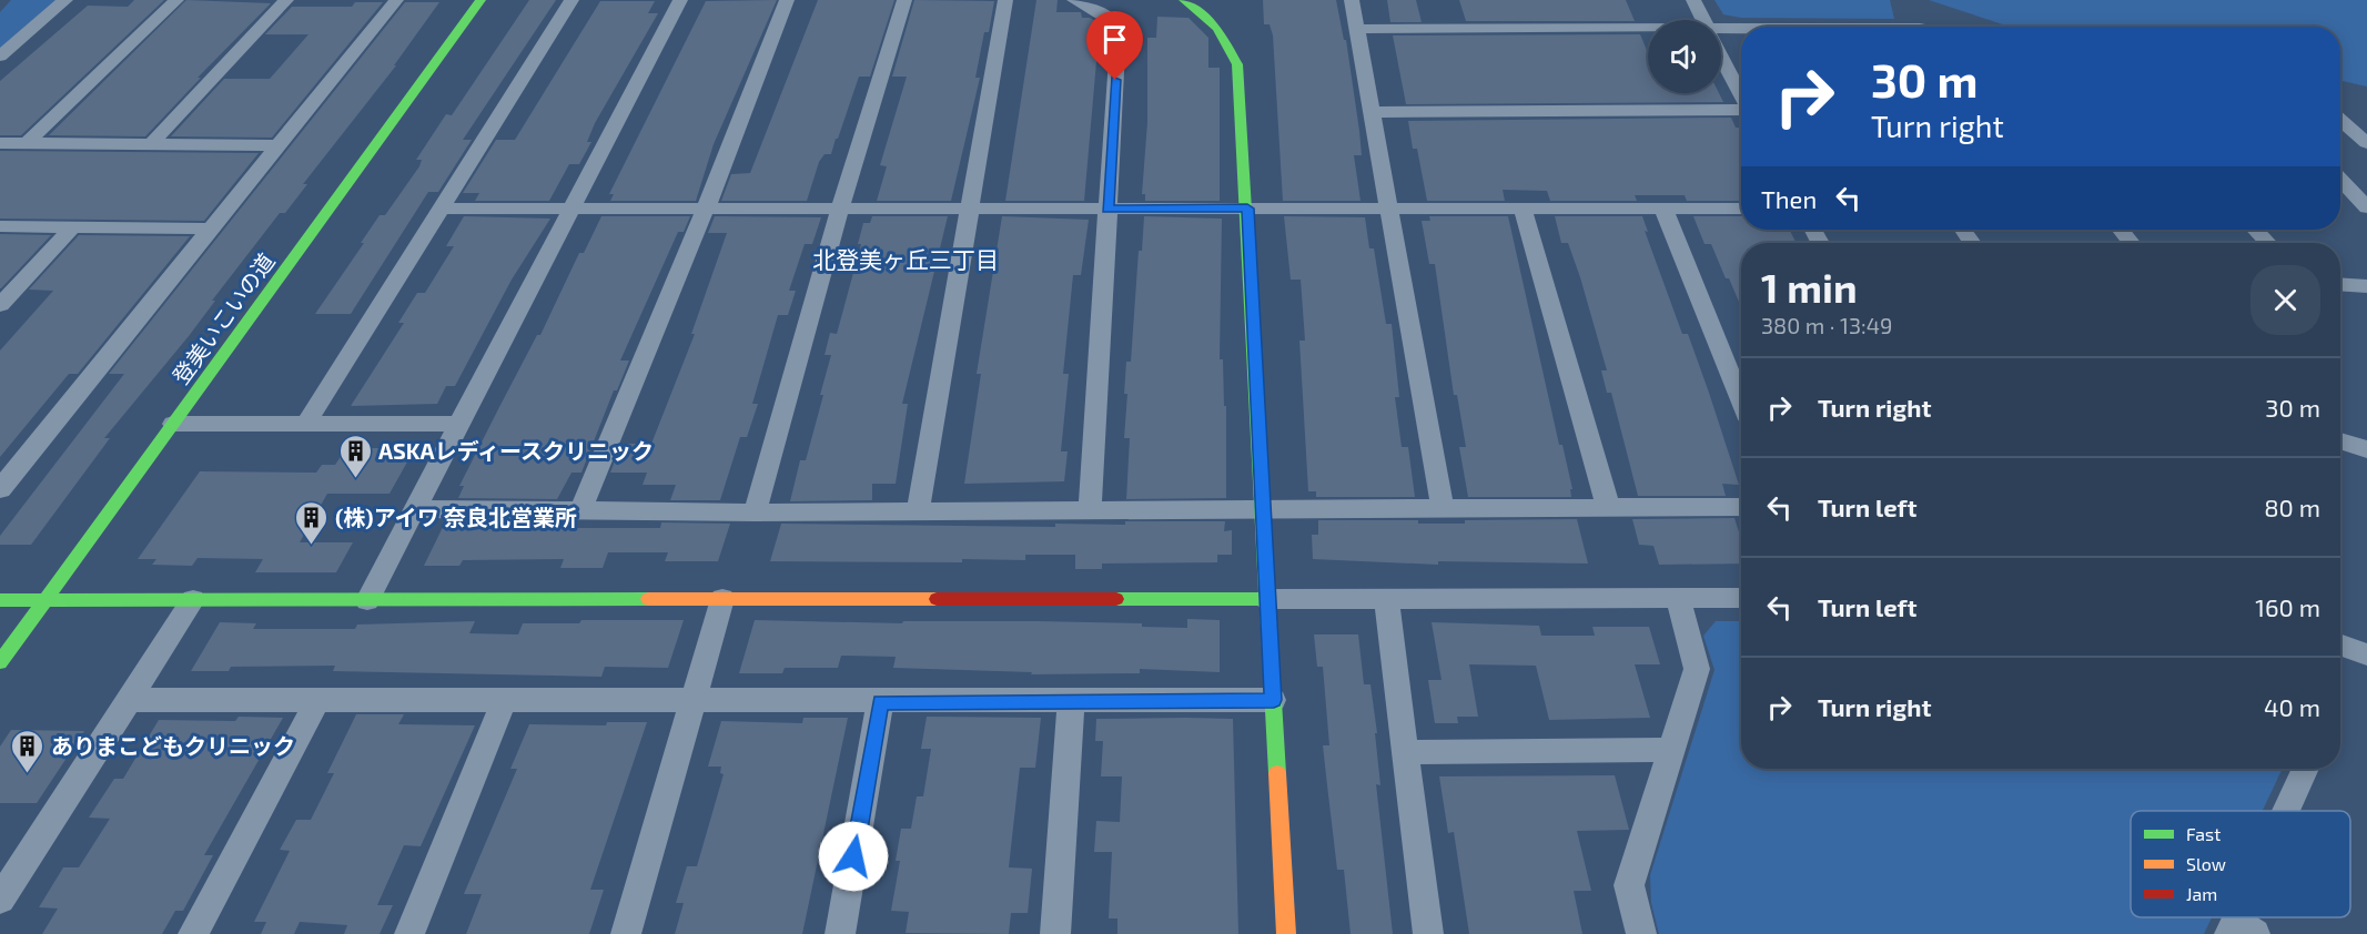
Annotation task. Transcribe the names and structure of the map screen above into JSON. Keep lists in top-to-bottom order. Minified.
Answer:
{"streets":{"street":["登美いこいの道"]},"districts":["北登美ヶ丘三丁目"],"places":{"building":["ASKAレディースクリニック","(株)アイワ 奈良北営業所","ありまこどもクリニック"]},"legend":["Fast","Slow","Jam"],"page":{"turn":["30 m","Turn right"],"then":"Then","heading":["1 min","380 m · 13:49"],"list":[{"name":"Turn right","value":"30 m"},{"name":"Turn left","value":"80 m"},{"name":"Turn left","value":"160 m"},{"name":"Turn right","value":"40 m"}]}}
